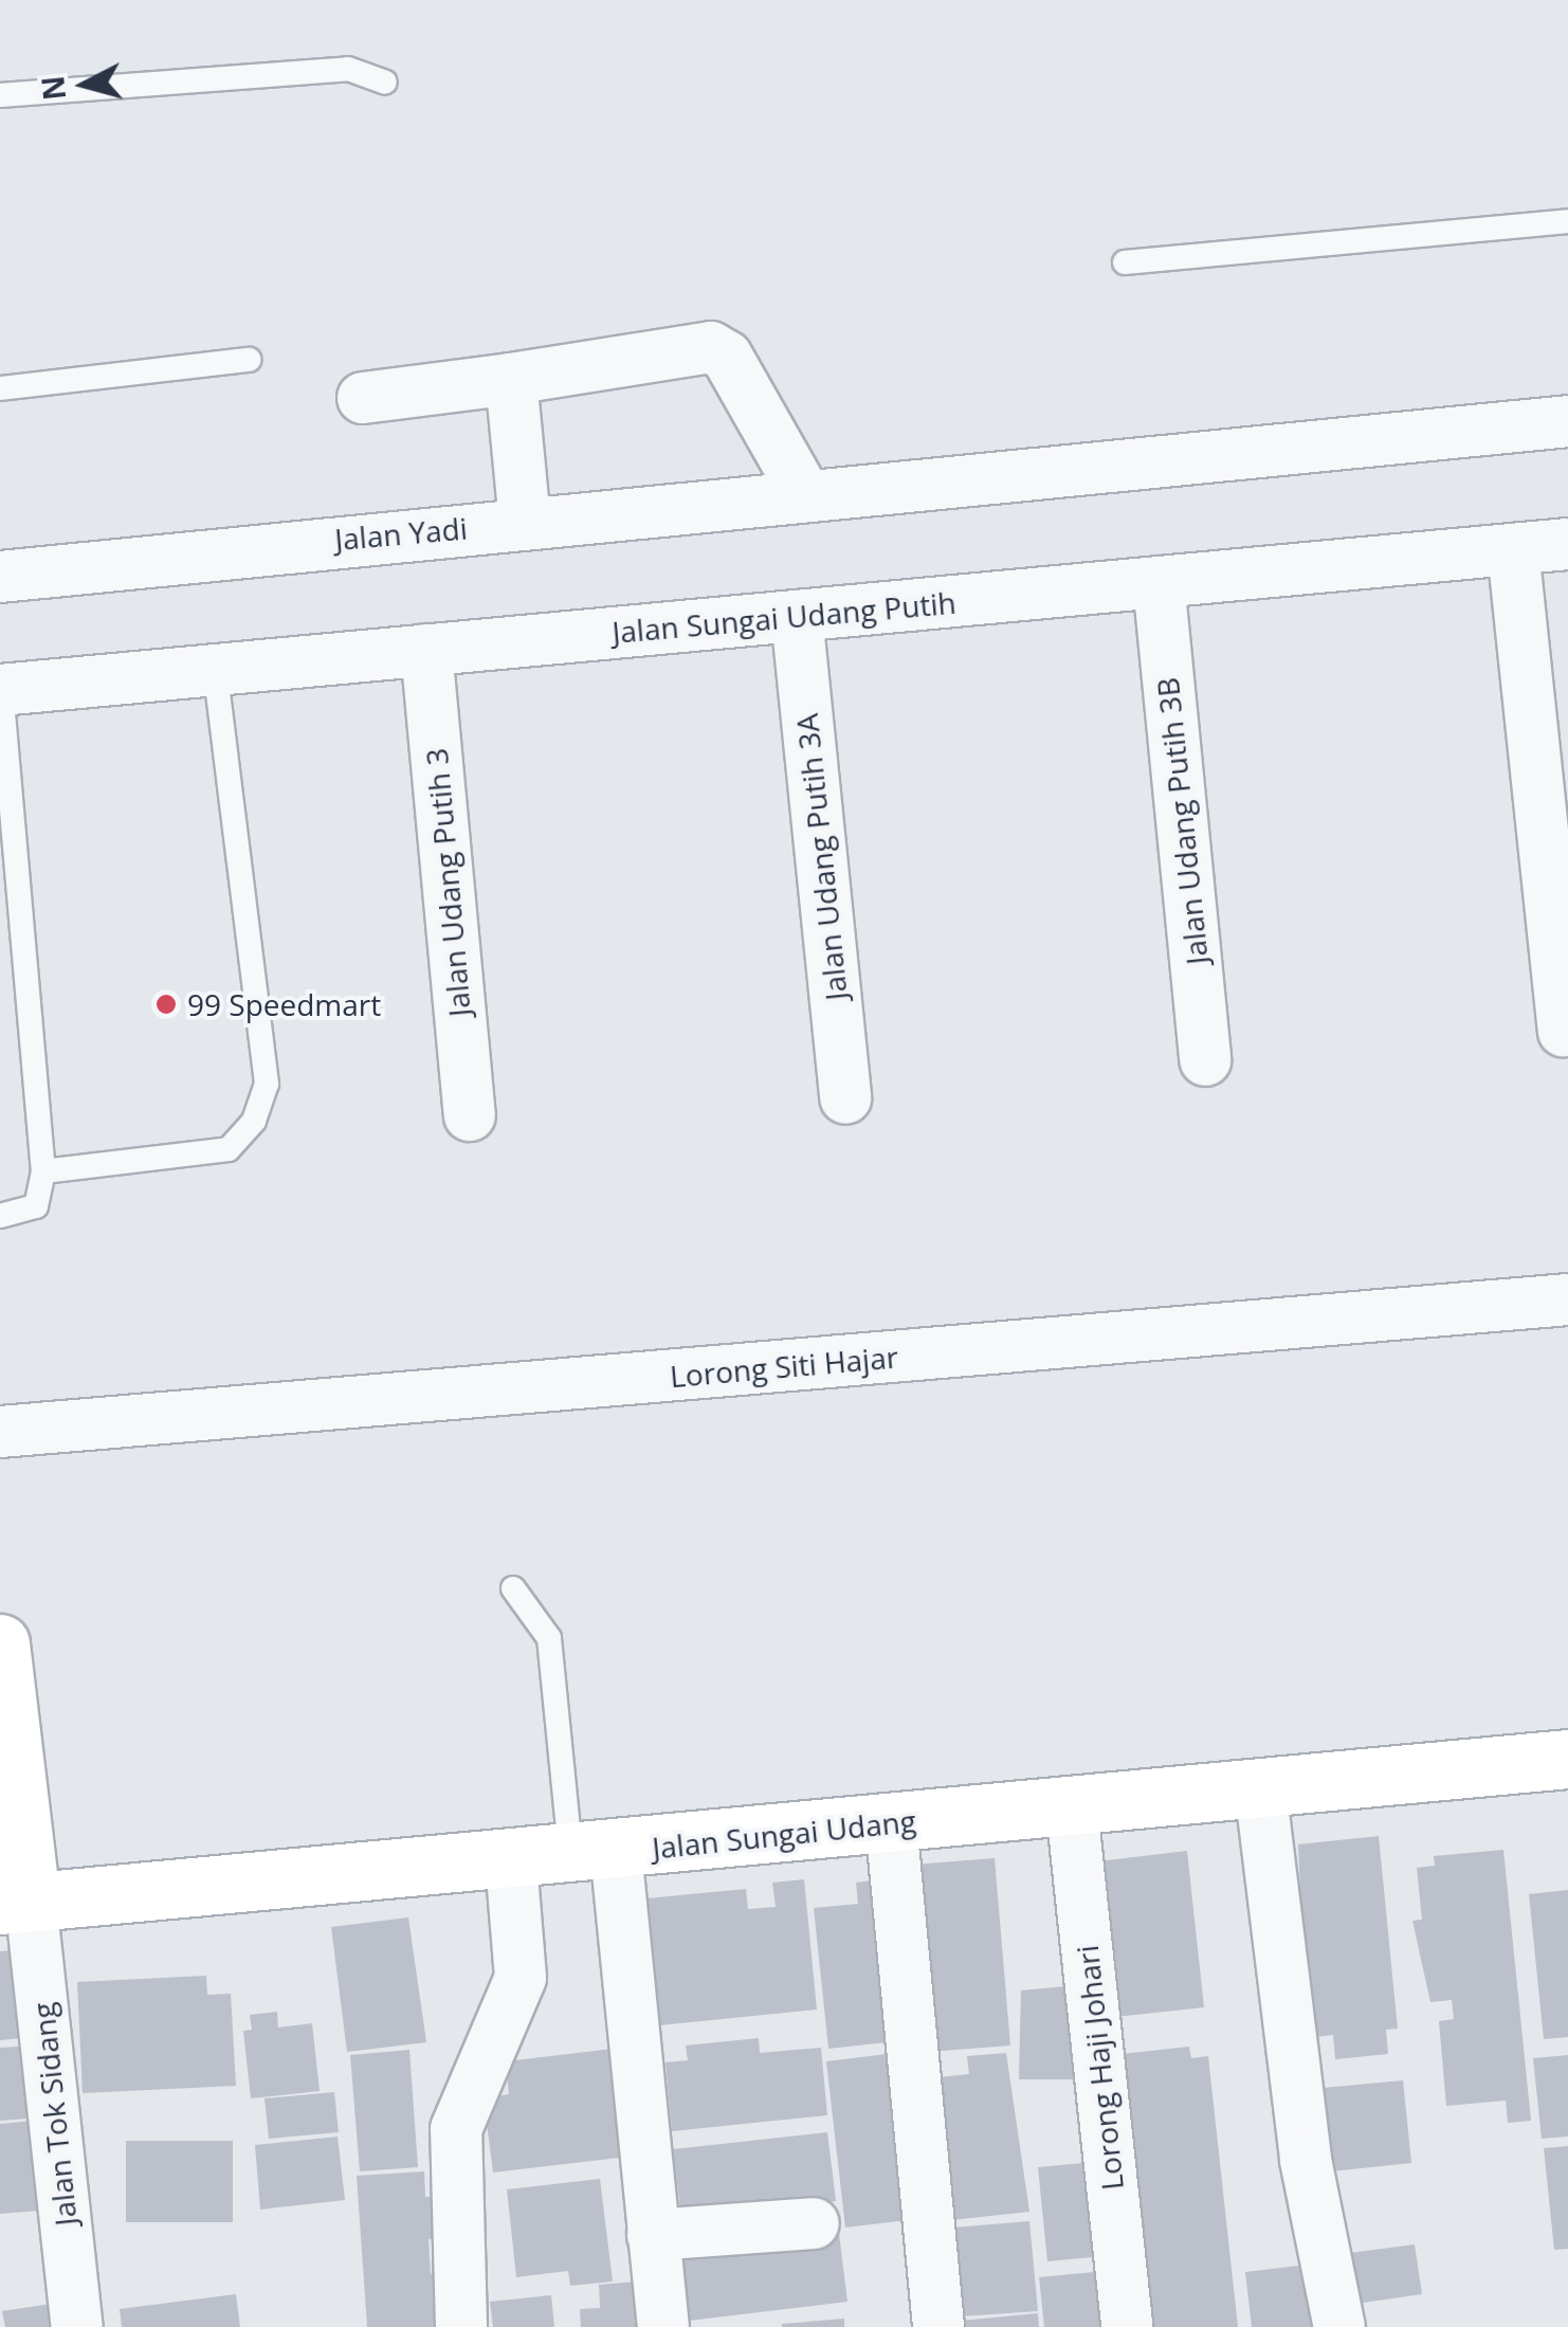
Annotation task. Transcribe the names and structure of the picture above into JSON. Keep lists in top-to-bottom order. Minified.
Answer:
{"streets":{"street":["Jalan Yadi","Jalan Sungai Udang Putih","Jalan Udang Putih 3B","Jalan Udang Putih 3A","Jalan Udang Putih 3","Lorong Siti Hajar","Jalan Sungai Udang","Lorong Haji Johari","Jalan Tok Sidang"]},"crossings":[["Jalan Sungai Udang Putih","Jalan Udang Putih 3B"],["Jalan Sungai Udang Putih","Jalan Udang Putih 3A"],["Jalan Sungai Udang Putih","Jalan Udang Putih 3"],["Jalan Sungai Udang","Lorong Haji Johari"],["Jalan Sungai Udang","Jalan Tok Sidang"]],"places":["99 Speedmart"],"north":"left"}
